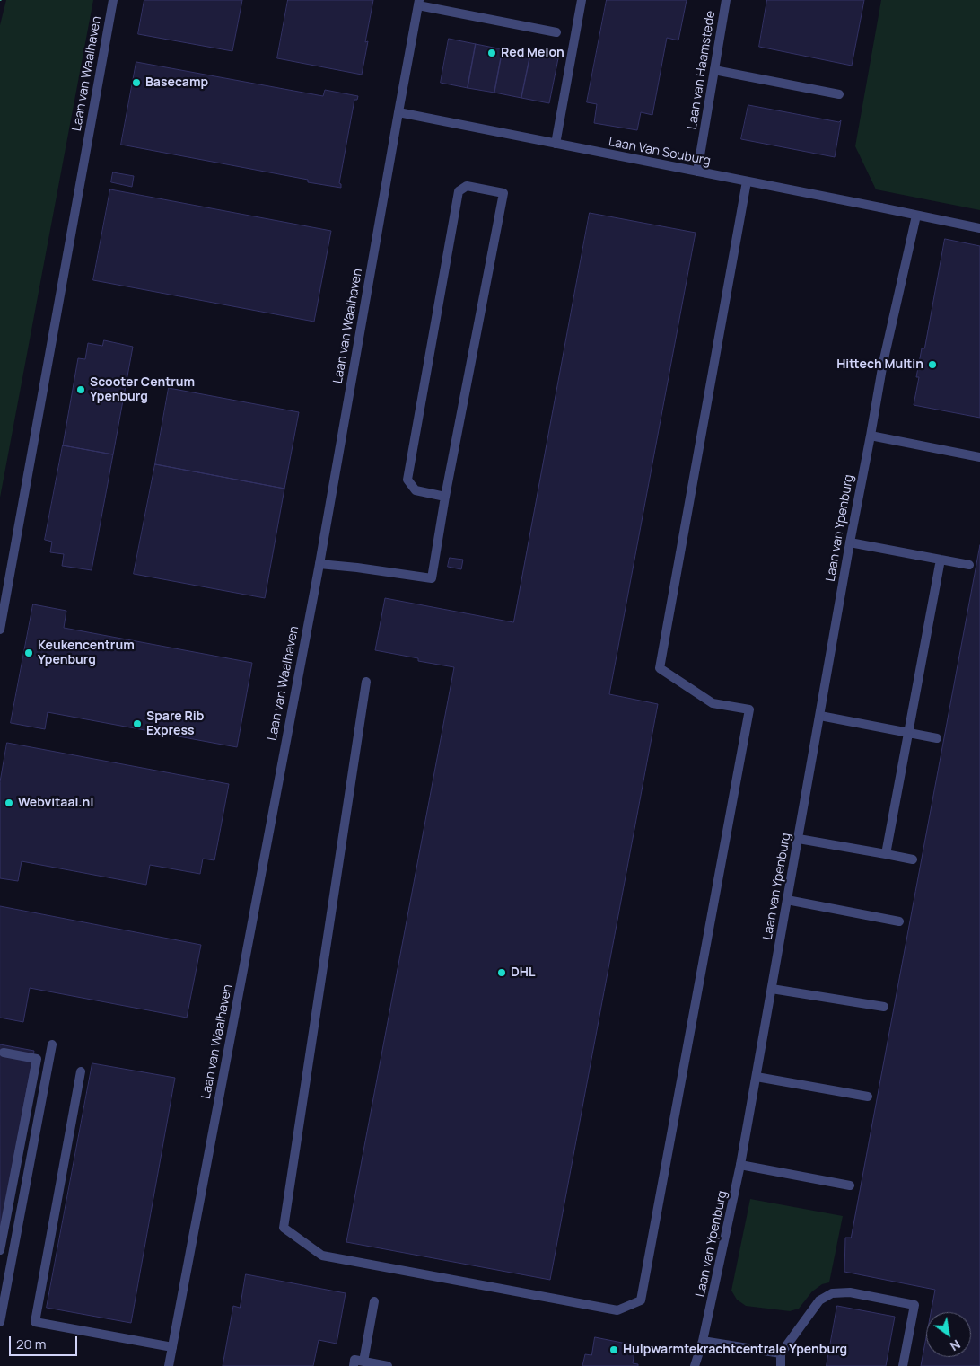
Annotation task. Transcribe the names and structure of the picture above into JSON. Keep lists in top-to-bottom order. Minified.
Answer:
{"streets":{"street":["Laan van Haamstede","Laan van Waalhaven","Laan Van Souburg","Laan van Ypenburg"]},"crossings":[["Laan van Haamstede","Laan Van Souburg"],["Laan van Waalhaven","Laan Van Souburg"],["Laan Van Souburg","Laan van Ypenburg"]],"places":["Red Melon","Basecamp","Hittech Multin","Scooter Centrum Ypenburg","Keukencentrum Ypenburg","Spare Rib Express","Webvitaal.nl","DHL","Hulpwarmtekrachtcentrale Ypenburg"],"scale_bar":"20 m","north":"bottom right"}
